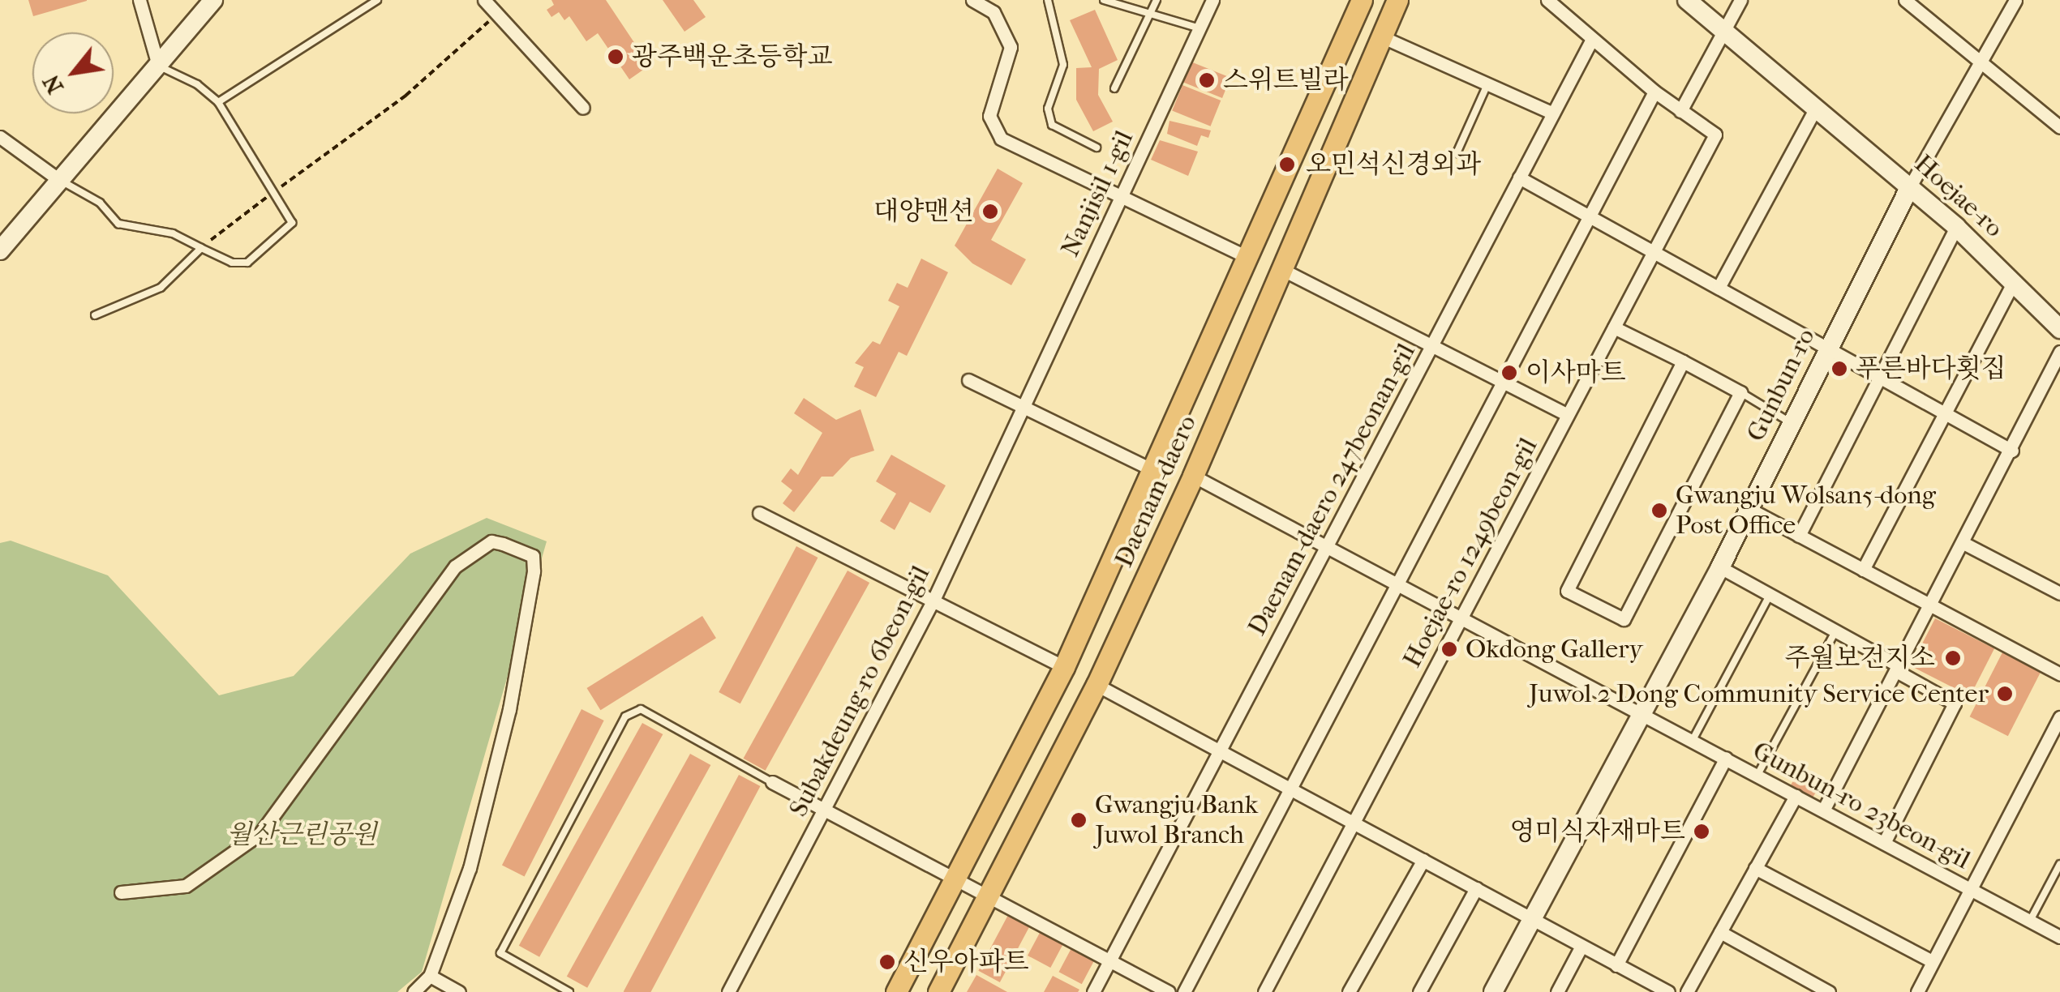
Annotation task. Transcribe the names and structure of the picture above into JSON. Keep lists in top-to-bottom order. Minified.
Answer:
{"streets":{"main road":["Daenam-daero"],"street":["Nanjisil 1-gil","Hoejae-ro","Gunbun-ro","Daenam-daero 247beonan-gil","Hoejae-ro 1249beon-gil","Subakdeung-ro 6beon-gil","Gunbun-ro 23beon-gil"]},"crossings":[["Nanjisil 1-gil","Daenam-daero"],["Nanjisil 1-gil","Subakdeung-ro 6beon-gil"],["Hoejae-ro","Gunbun-ro"],["Gunbun-ro","Gunbun-ro 23beon-gil"],["Daenam-daero 247beonan-gil","Gunbun-ro 23beon-gil"],["Daenam-daero","Subakdeung-ro 6beon-gil"],["Daenam-daero","Gunbun-ro 23beon-gil"],["Hoejae-ro 1249beon-gil","Gunbun-ro 23beon-gil"]],"parks":["월산근린공원"],"places":["광주백운초등학교","스위트빌라","오민석신경외과","대양맨션","푸른바다횟집","이사마트","Gwangju Wolsan5-dong Post Office","Okdong Gallery","주월보건지소","Juwol 2 Dong Community Service Center","Gwangju Bank Juwol Branch","영미식자재마트","신우아파트"],"north":"bottom left"}
